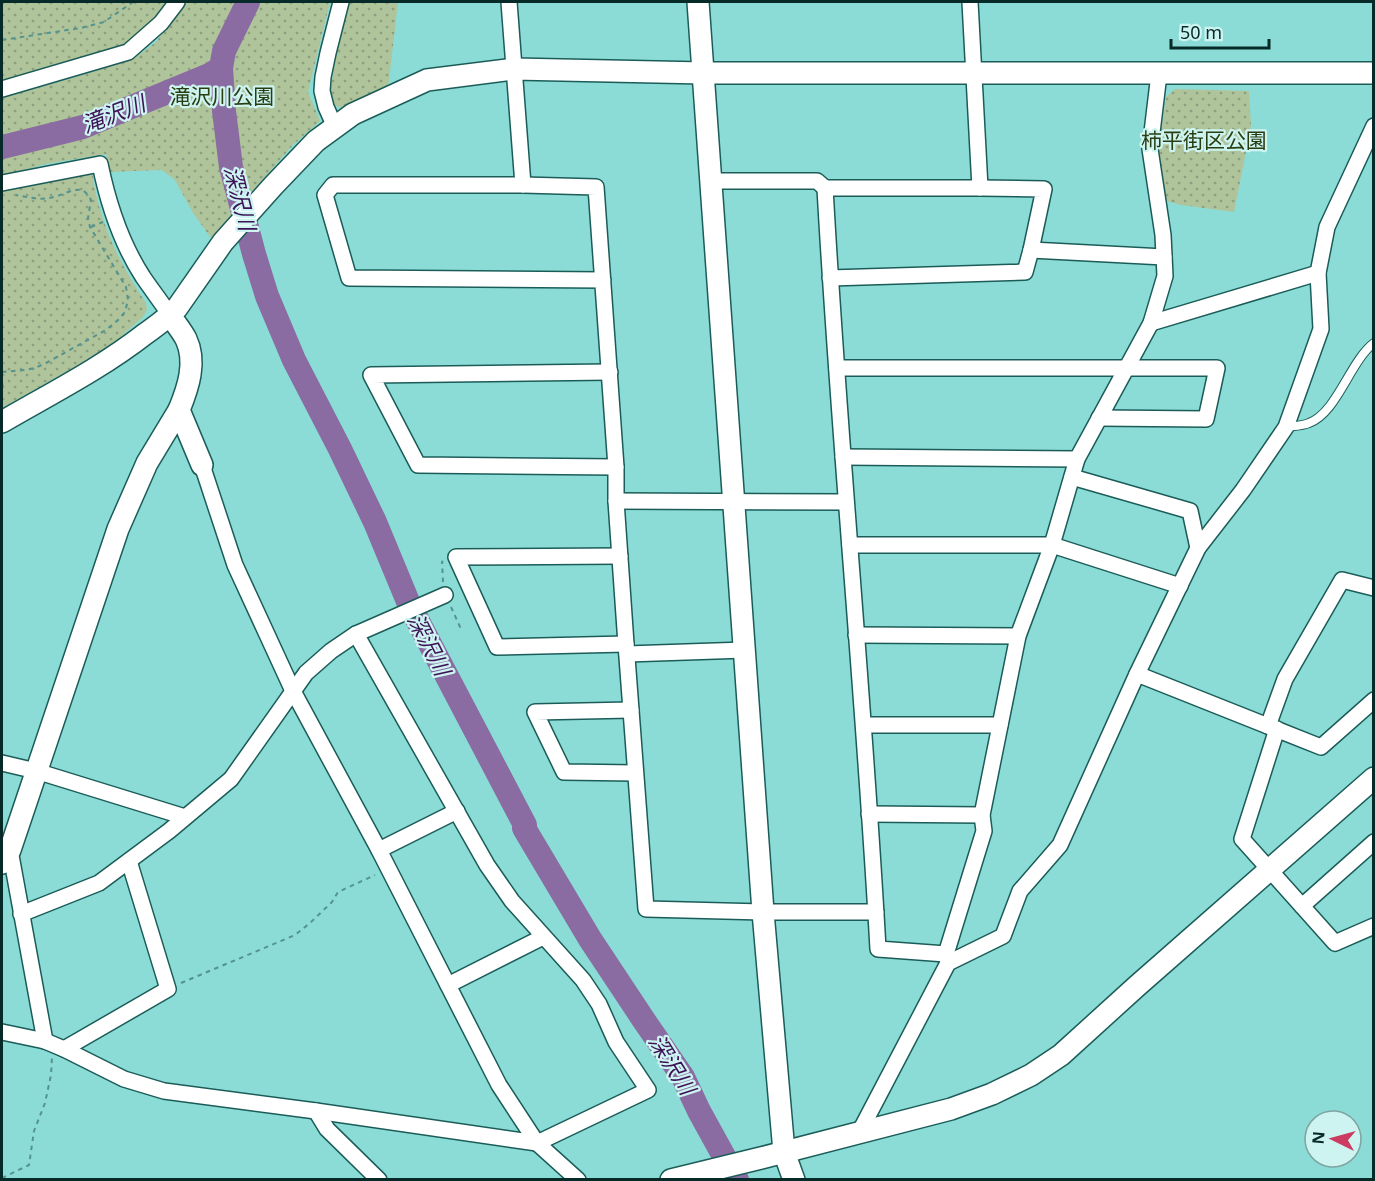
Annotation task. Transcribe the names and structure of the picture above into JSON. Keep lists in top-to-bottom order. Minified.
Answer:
{"water":["滝沢川","深沢川"],"parks":["滝沢川公園","柿平街区公園"],"scale_bar":"50 m","north":"left"}
